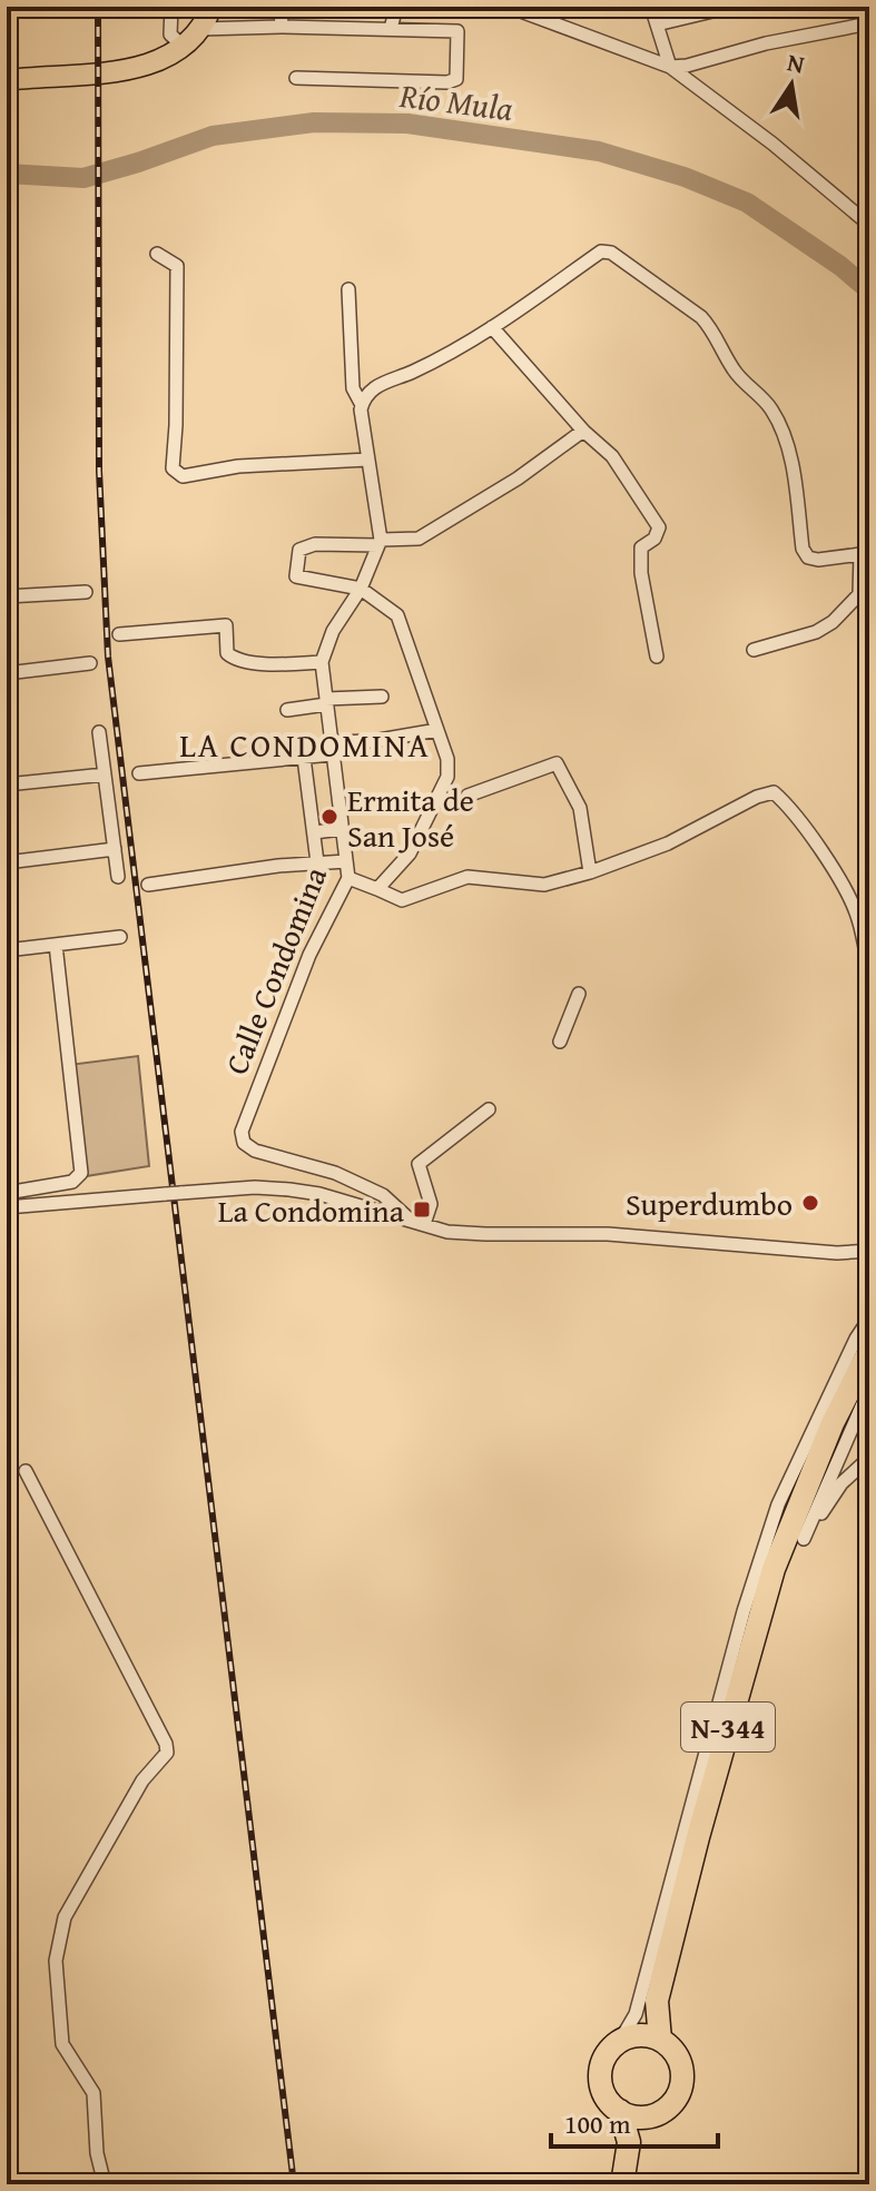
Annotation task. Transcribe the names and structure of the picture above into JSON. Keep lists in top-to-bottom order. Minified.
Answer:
{"streets":{"highway":["N-344"],"street":["Calle Condomina"]},"districts":["LA CONDOMINA"],"water":["Río Mula"],"places":{"other":["Ermita de San José","Superdumbo"],"transit":["La Condomina"]},"scale_bar":"100 m","north":"top"}
